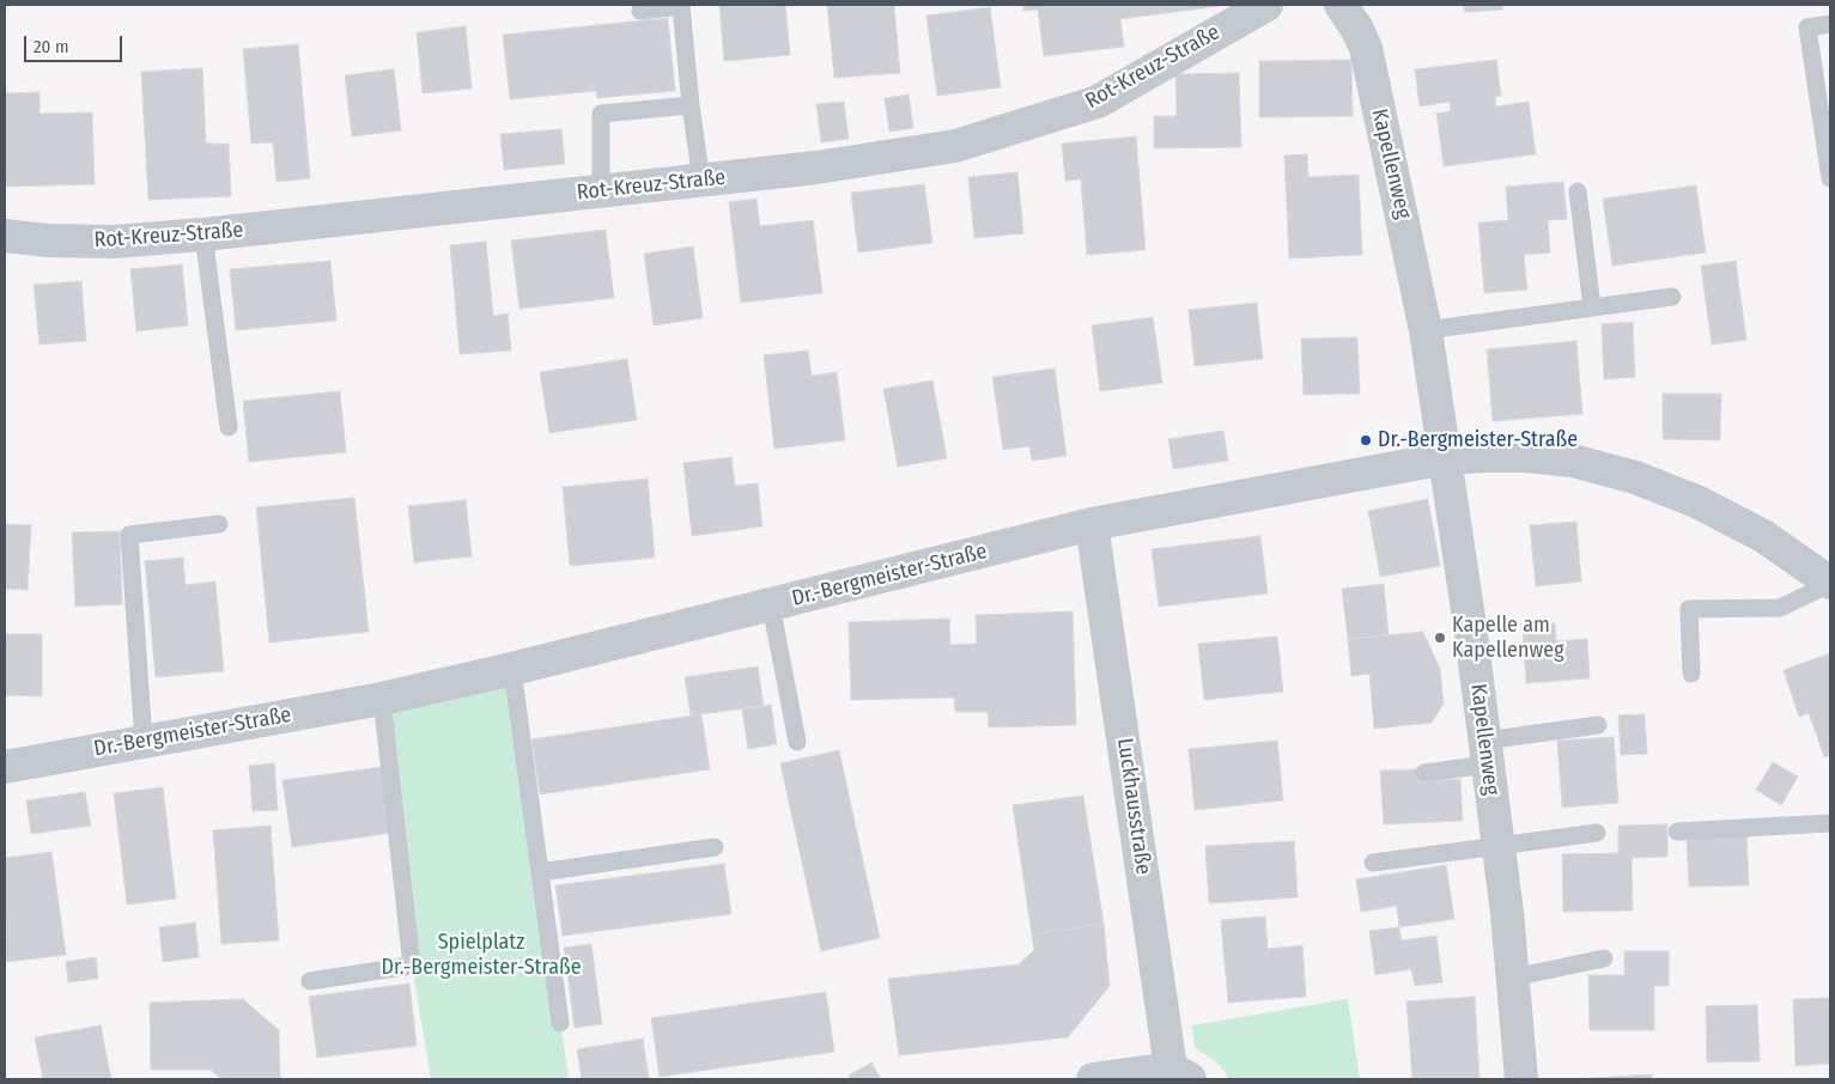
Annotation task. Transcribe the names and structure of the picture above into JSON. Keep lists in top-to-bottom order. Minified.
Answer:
{"streets":{"street":["Rot-Kreuz-Straße","Kapellenweg","Dr.-Bergmeister-Straße","Luckhausstraße"]},"crossings":[["Kapellenweg","Dr.-Bergmeister-Straße"],["Dr.-Bergmeister-Straße","Luckhausstraße"]],"parks":["Spielplatz Dr.-Bergmeister-Straße"],"places":["Dr.-Bergmeister-Straße","Kapelle am Kapellenweg"],"scale_bar":"20 m"}
